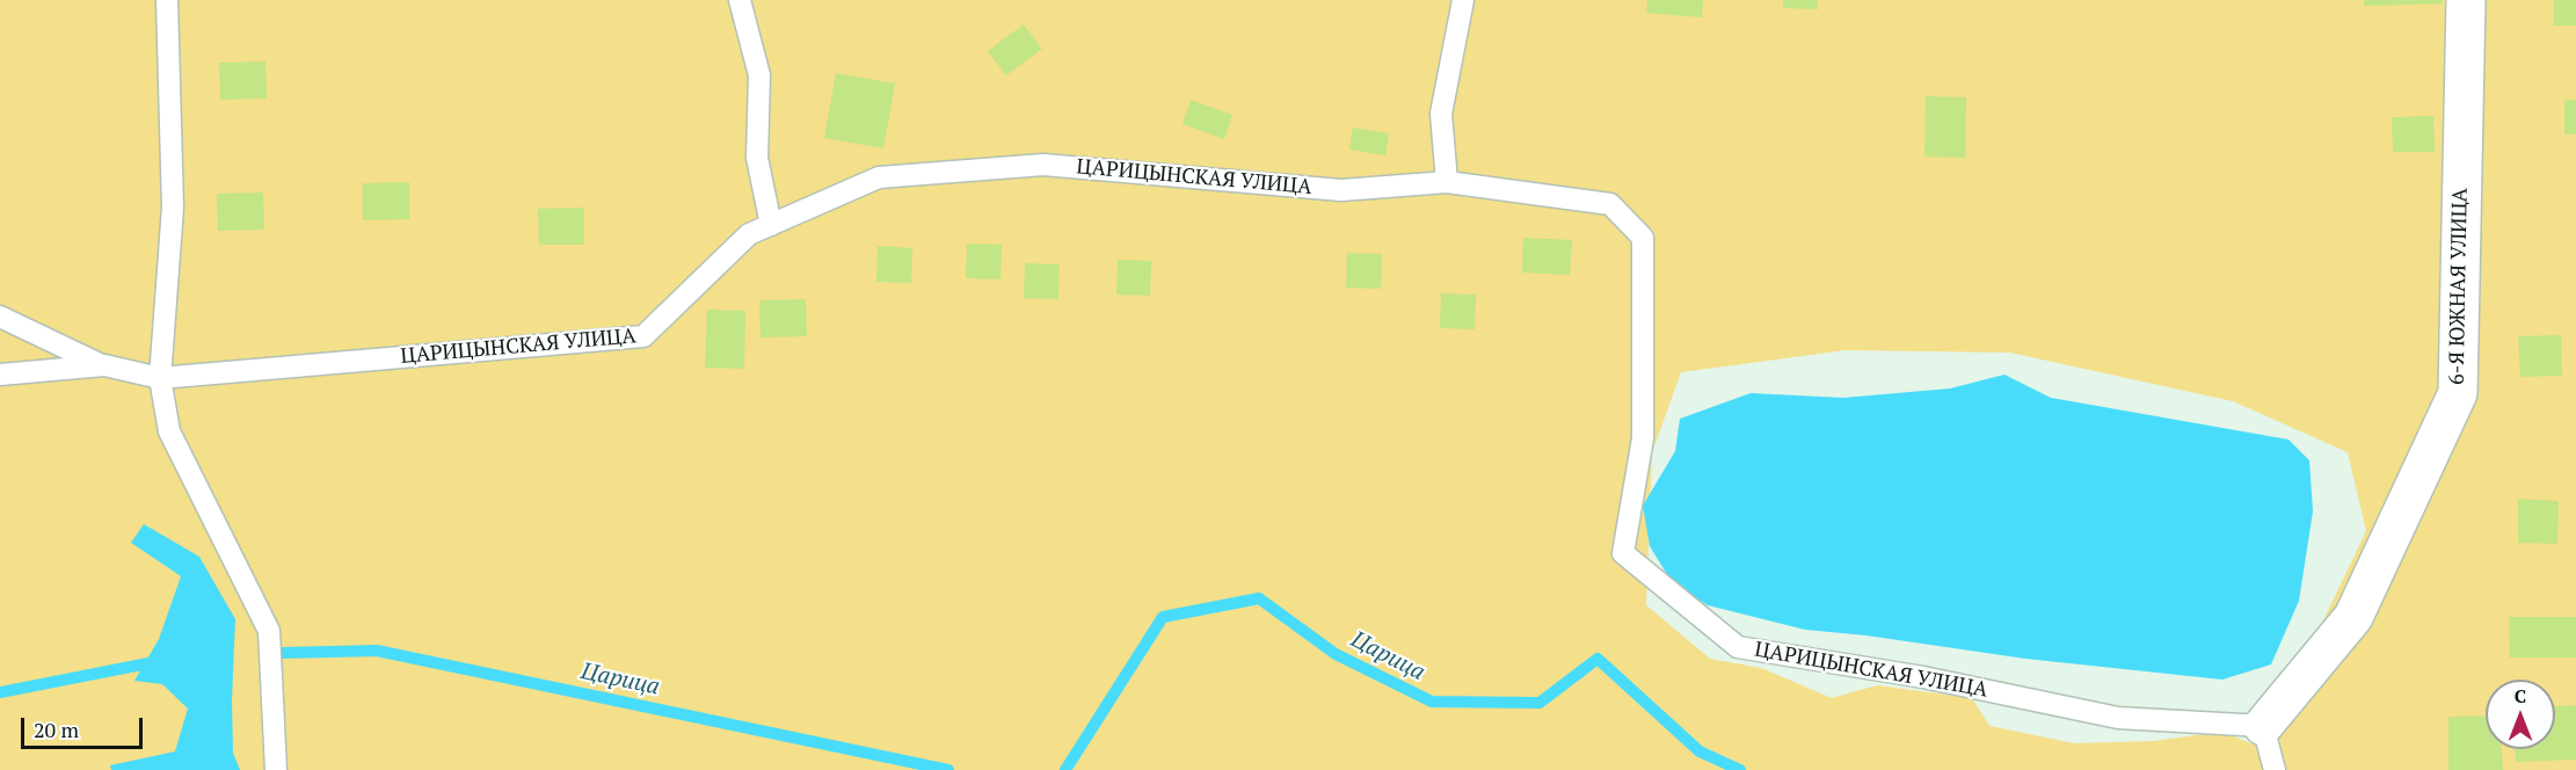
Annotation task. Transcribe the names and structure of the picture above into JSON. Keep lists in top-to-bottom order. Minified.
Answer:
{"streets":{"street":["6-Я ЮЖНАЯ УЛИЦА"],"lane":["ЦАРИЦЫНСКАЯ УЛИЦА"]},"crossings":[["ЦАРИЦЫНСКАЯ УЛИЦА","6-Я ЮЖНАЯ УЛИЦА"]],"water":["Царица"],"scale_bar":"20 m","north":"top"}
